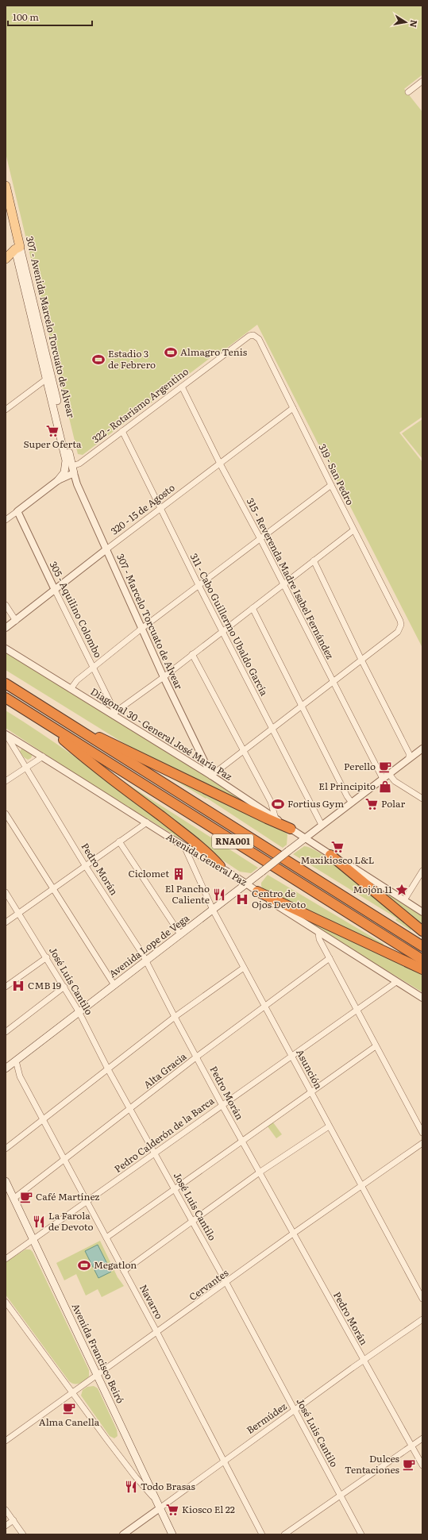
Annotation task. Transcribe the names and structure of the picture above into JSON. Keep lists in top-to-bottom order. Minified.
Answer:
{"streets":{"highway":["RNA001"],"main road":["307 - Avenida Marcelo Torcuato de Alvear","Avenida Lope de Vega","Avenida Francisco Beiró"],"street":["322 - Rotarismo Argentino","319 - San Pedro","320 - 15 de Agosto","315 - Reverenda Madre Isabel Fernández","305 - Aquilino Colombo","307 - Marcelo Torcuato de Alvear","311 - Cabo Guillermo Ubaldo García","Diagonal 30 - General José María Paz","Avenida General Paz","Pedro Morán","José Luis Cantilo","Asunción","Alta Gracia","Pedro Calderón de la Barca","Cervantes","Navarro","Bermúdez"]},"crossings":[["307 - Avenida Marcelo Torcuato de Alvear","322 - Rotarismo Argentino"],["307 - Avenida Marcelo Torcuato de Alvear","307 - Marcelo Torcuato de Alvear"],["322 - Rotarismo Argentino","319 - San Pedro"],["322 - Rotarismo Argentino","315 - Reverenda Madre Isabel Fernández"],["322 - Rotarismo Argentino","305 - Aquilino Colombo"],["322 - Rotarismo Argentino","307 - Marcelo Torcuato de Alvear"],["322 - Rotarismo Argentino","311 - Cabo Guillermo Ubaldo García"],["319 - San Pedro","320 - 15 de Agosto"],["320 - 15 de Agosto","315 - Reverenda Madre Isabel Fernández"],["320 - 15 de Agosto","305 - Aquilino Colombo"],["320 - 15 de Agosto","307 - Marcelo Torcuato de Alvear"],["320 - 15 de Agosto","311 - Cabo Guillermo Ubaldo García"],["305 - Aquilino Colombo","Diagonal 30 - General José María Paz"],["307 - Marcelo Torcuato de Alvear","Diagonal 30 - General José María Paz"],["Diagonal 30 - General José María Paz","Avenida Lope de Vega"],["Avenida General Paz","Pedro Morán"],["Avenida General Paz","Avenida Lope de Vega"],["Avenida General Paz","Asunción"],["Avenida General Paz","Pedro Calderón de la Barca"],["Pedro Morán","Avenida Lope de Vega"],["Pedro Morán","Alta Gracia"],["Pedro Morán","Pedro Calderón de la Barca"],["Pedro Morán","Cervantes"],["Pedro Morán","Bermúdez"],["Avenida Lope de Vega","José Luis Cantilo"],["Avenida Lope de Vega","Asunción"],["Avenida Lope de Vega","Navarro"],["José Luis Cantilo","Alta Gracia"],["José Luis Cantilo","Pedro Calderón de la Barca"],["José Luis Cantilo","Cervantes"],["José Luis Cantilo","Bermúdez"],["Asunción","Alta Gracia"],["Asunción","Pedro Calderón de la Barca"],["Asunción","Cervantes"],["Alta Gracia","Navarro"],["Alta Gracia","Avenida Francisco Beiró"],["Pedro Calderón de la Barca","Navarro"],["Pedro Calderón de la Barca","Avenida Francisco Beiró"],["Cervantes","Navarro"],["Cervantes","Avenida Francisco Beiró"],["Navarro","Bermúdez"],["Avenida Francisco Beiró","Bermúdez"]],"places":{"sports":["Almagro Tenis","Estadio 3 de Febrero","Fortius Gym","Megatlon"],"supermarket":["Super Oferta","Polar","Maxikiosco L&L","Kiosco El 22"],"cafe":["Perello","Café Martínez","Alma Canella","Dulces Tentaciones"],"shop":["El Principito"],"building":["Ciclomet"],"place":["Mojón 11"],"restaurant":["El Pancho Caliente","La Farola de Devoto","Todo Brasas"],"hospital":["Centro de Ojos Devoto","CMB 19"]},"scale_bar":"100 m","north":"right"}
